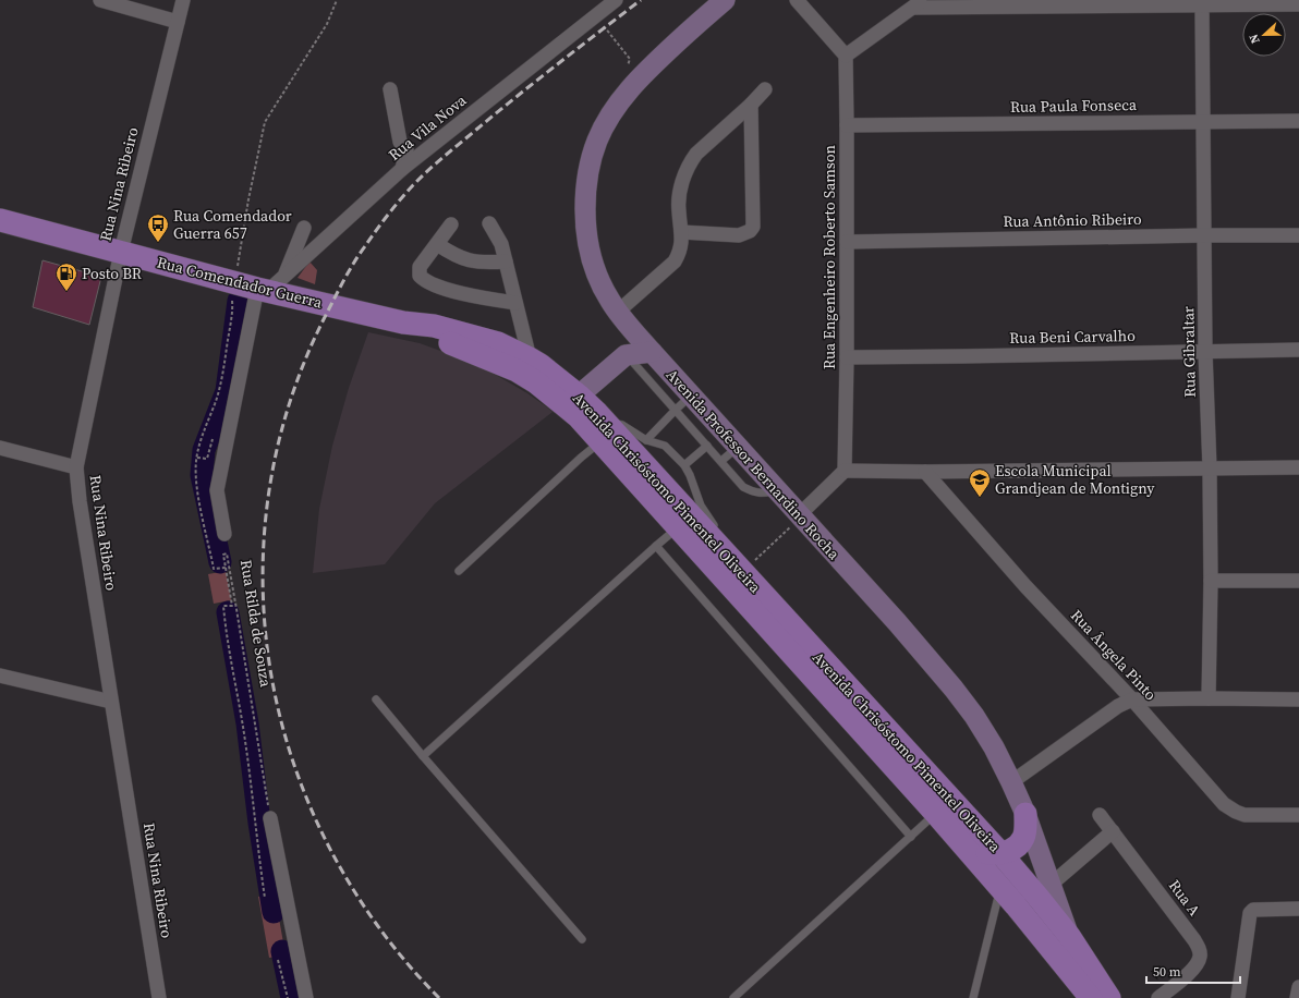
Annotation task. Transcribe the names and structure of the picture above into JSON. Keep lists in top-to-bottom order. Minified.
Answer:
{"streets":{"main road":["Rua Comendador Guerra","Avenida Professor Bernardino Rocha","Avenida Chrisóstomo Pimentel Oliveira"],"street":["Rua Paula Fonseca","Rua Vila Nova","Rua Nina Ribeiro","Rua Antônio Ribeiro","Rua Engenheiro Roberto Samson","Rua Beni Carvalho","Rua Gibraltar","Rua Ângela Pinto","Rua A"],"path":["Rua Rilda de Souza"]},"crossings":[["Rua Paula Fonseca","Rua Engenheiro Roberto Samson"],["Rua Paula Fonseca","Rua Gibraltar"],["Rua Vila Nova","Rua Comendador Guerra"],["Rua Vila Nova","Rua Rilda de Souza"],["Rua Nina Ribeiro","Rua Comendador Guerra"],["Rua Antônio Ribeiro","Rua Engenheiro Roberto Samson"],["Rua Antônio Ribeiro","Rua Gibraltar"],["Rua Engenheiro Roberto Samson","Rua Beni Carvalho"],["Rua Comendador Guerra","Avenida Chrisóstomo Pimentel Oliveira"],["Rua Comendador Guerra","Rua Rilda de Souza"],["Rua Beni Carvalho","Rua Gibraltar"],["Avenida Professor Bernardino Rocha","Avenida Chrisóstomo Pimentel Oliveira"]],"places":{"bus stop":["Rua Comendador Guerra 657"],"fuel station":["Posto BR"],"school or university":["Escola Municipal Grandjean de Montigny"]},"scale_bar":"50 m","north":"left"}
